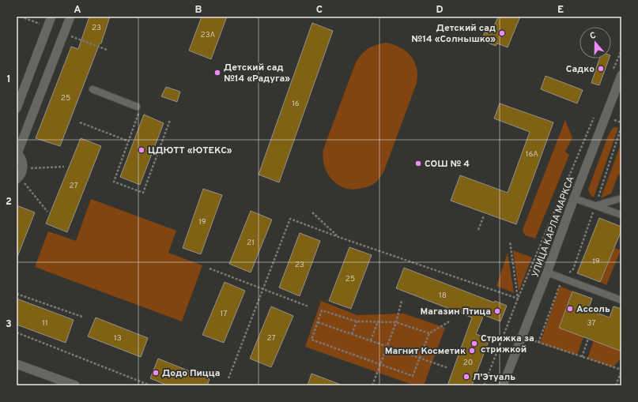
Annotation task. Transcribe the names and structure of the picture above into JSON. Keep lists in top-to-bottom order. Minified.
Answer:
{"streets":{"street":["УЛИЦА КАРЛА МАРКСА"]},"places":["Детский сад №14 «Солнышко»","Садко","Детский сад №14 «Радуга»","ЦДЮТТ «ЮТЕКС»","СОШ № 4","Ассоль","Магазин Птица","Стрижка за стрижкой","Магнит Косметик","Додо Пицца","Л'Этуаль"],"house_numbers":["23","23А","25","16","16А","27","19","21","19","23","25","18","17","11","37","13","27","20"],"north":"top","grid":{"columns":["A","B","C","D","E"],"rows":["1","2","3"]}}
